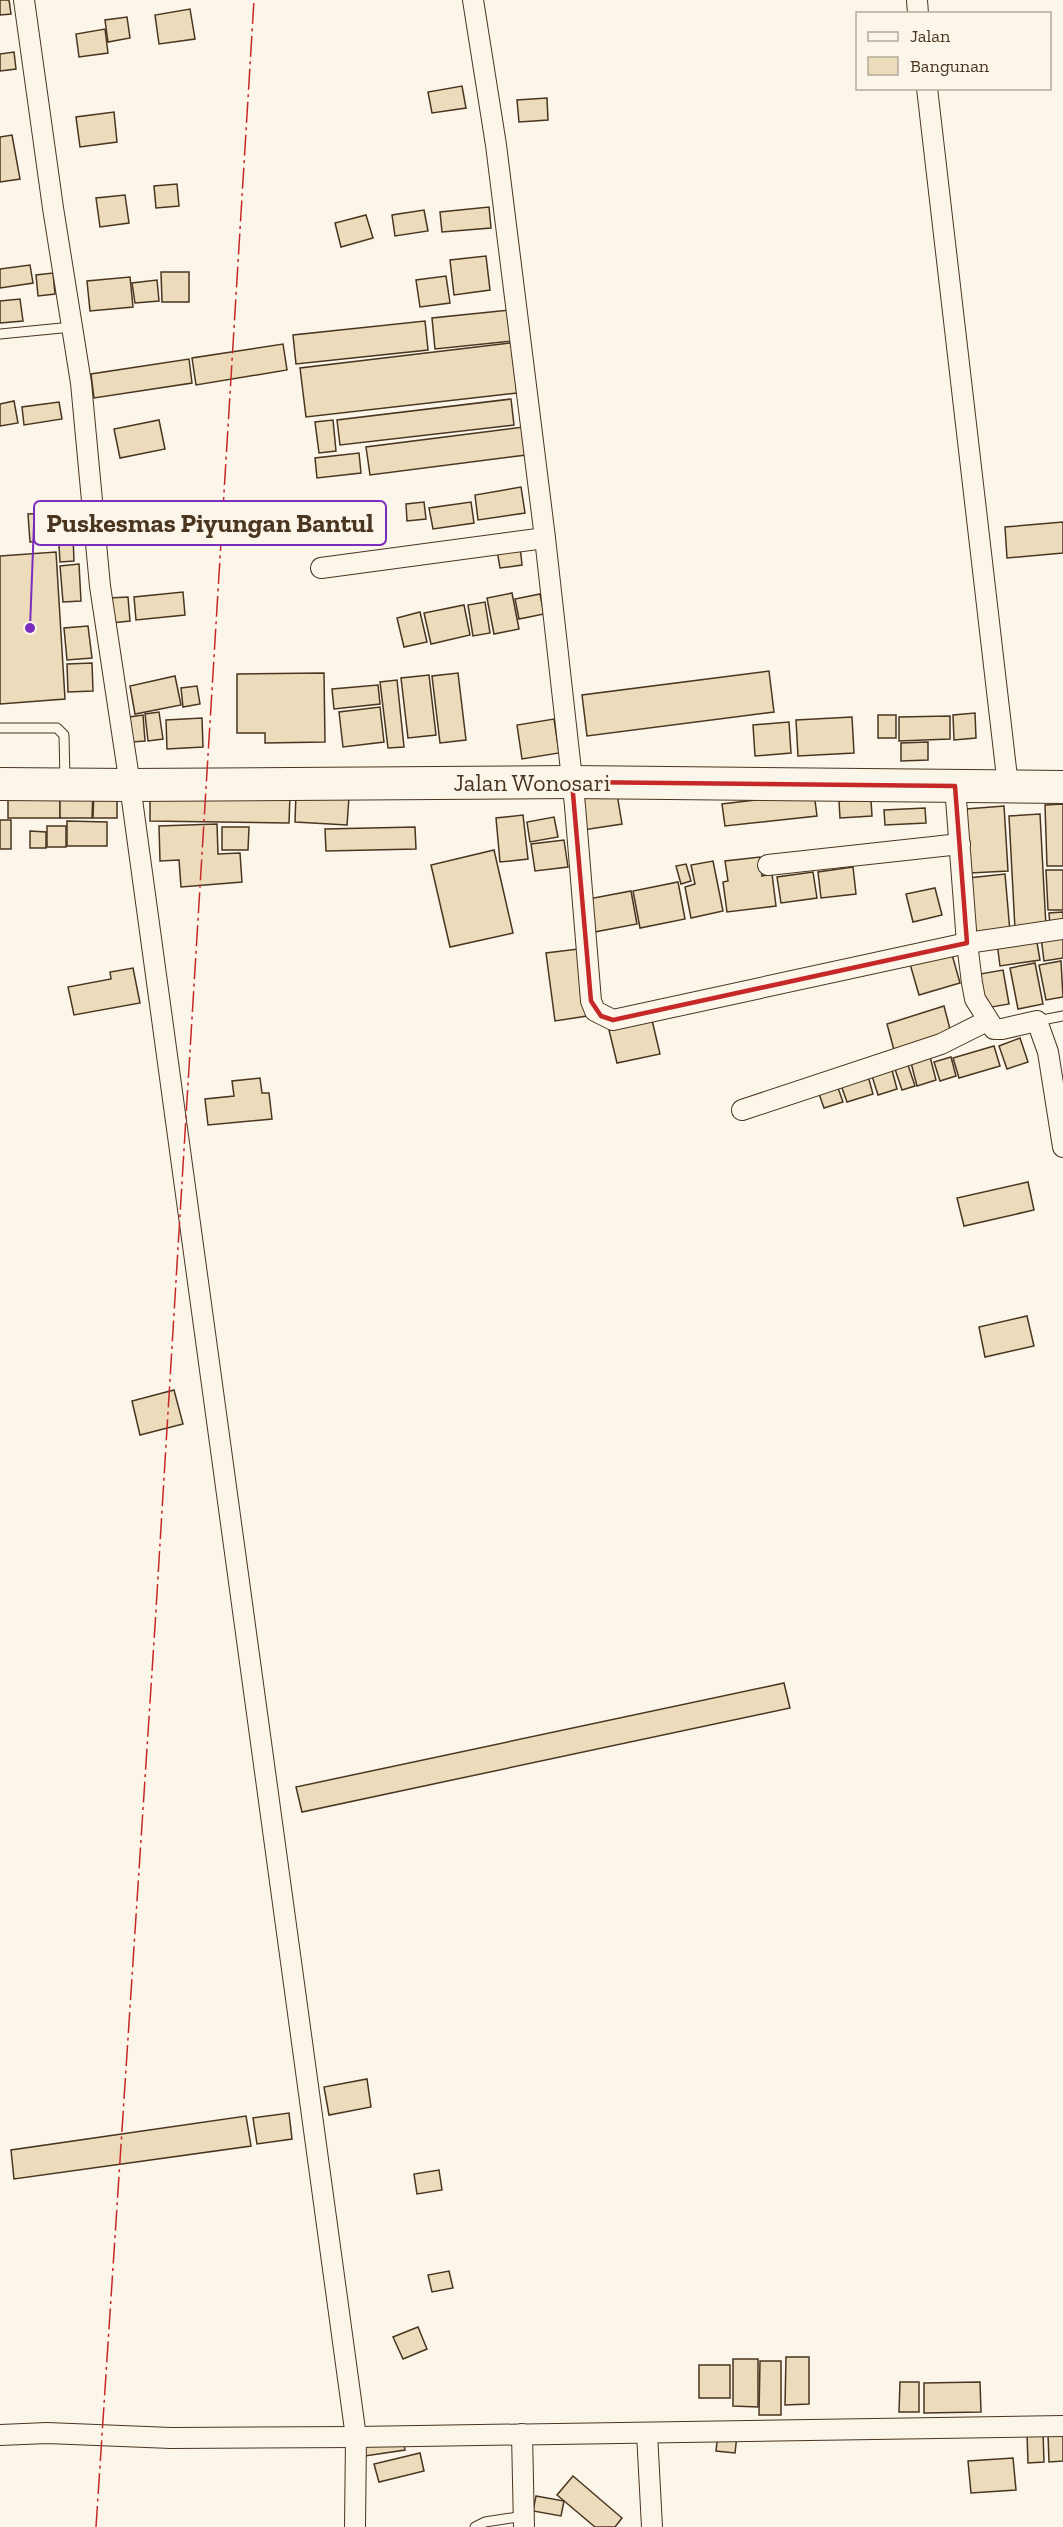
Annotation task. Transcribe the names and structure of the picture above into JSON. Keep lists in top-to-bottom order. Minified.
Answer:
{"streets":{"highway":["Jalan Wonosari"]},"places":["Puskesmas Piyungan Bantul"],"legend":["Jalan","Bangunan"]}
